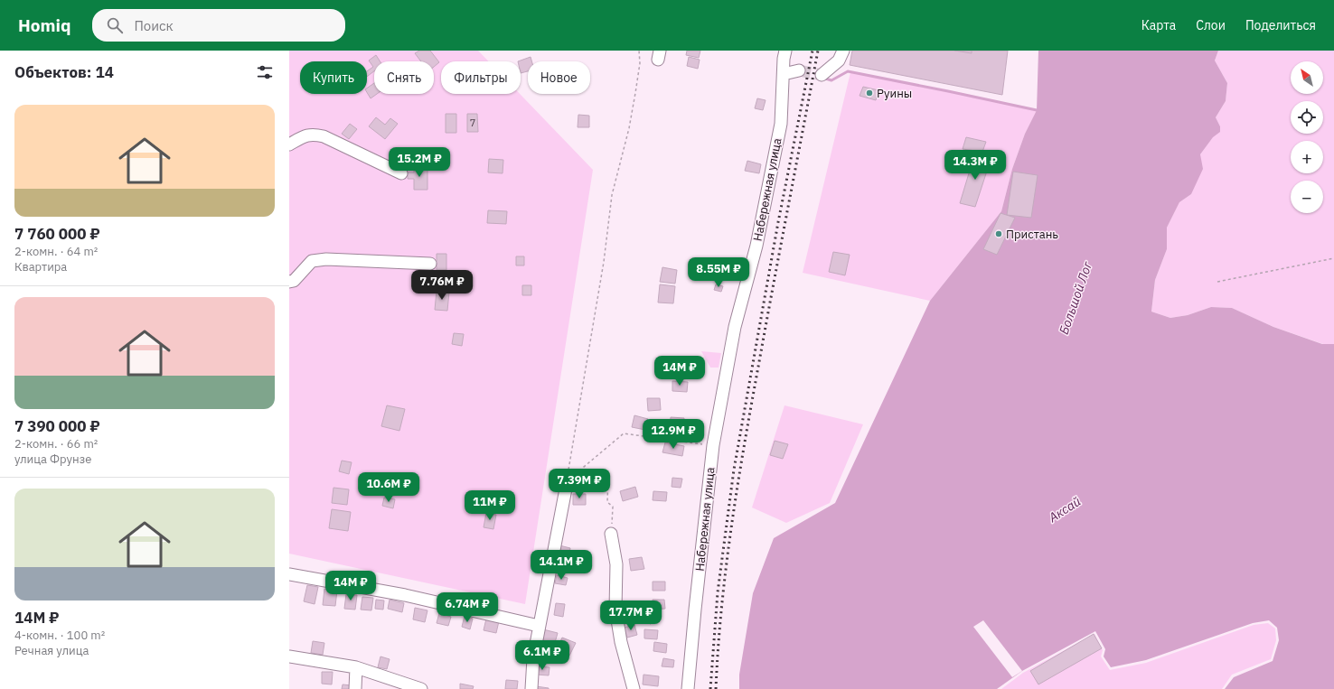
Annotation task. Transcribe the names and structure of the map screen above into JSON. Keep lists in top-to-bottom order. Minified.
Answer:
{"streets":{"street":["Набережная улица"]},"water":["Большой Лог","Аксай"],"places":["Руины","Пристань"],"house_numbers":["7"],"north":"top left","page":{"header":"Homiq","search":"Поиск","nav":["Карта","Слои","Поделиться"],"heading":"Объектов: 14","map_buttons":["+","−"],"chip":["Купить","Снять","Фильтры","Новое"],"list":[{"name":"7 760 000 ₽","note":"2-комн. · 64 m² · Квартира"},{"name":"7 390 000 ₽","note":"2-комн. · 66 m² · улица Фрунзе"},{"name":"14M ₽","note":"4-комн. · 100 m² · Речная улица"}],"price":["15.2M ₽","14.3M ₽","8.55M ₽","7.76M ₽","14M ₽","12.9M ₽","7.39M ₽","10.6M ₽","11M ₽","14.1M ₽","14M ₽","6.74M ₽","17.7M ₽","6.1M ₽"]}}
